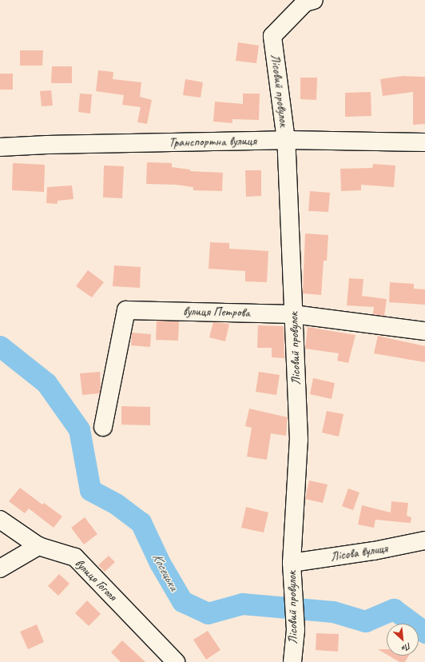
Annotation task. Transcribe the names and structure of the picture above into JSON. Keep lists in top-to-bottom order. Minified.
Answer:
{"streets":{"street":["Лісовий провулок","Транспортна вулиця","вулиця Петрова","Лісова вулиця","вулиця Гоголя"]},"crossings":[["Лісовий провулок","Транспортна вулиця"],["Лісовий провулок","вулиця Петрова"],["Лісовий провулок","Лісова вулиця"]],"water":["Косецька"],"north":"bottom right"}
